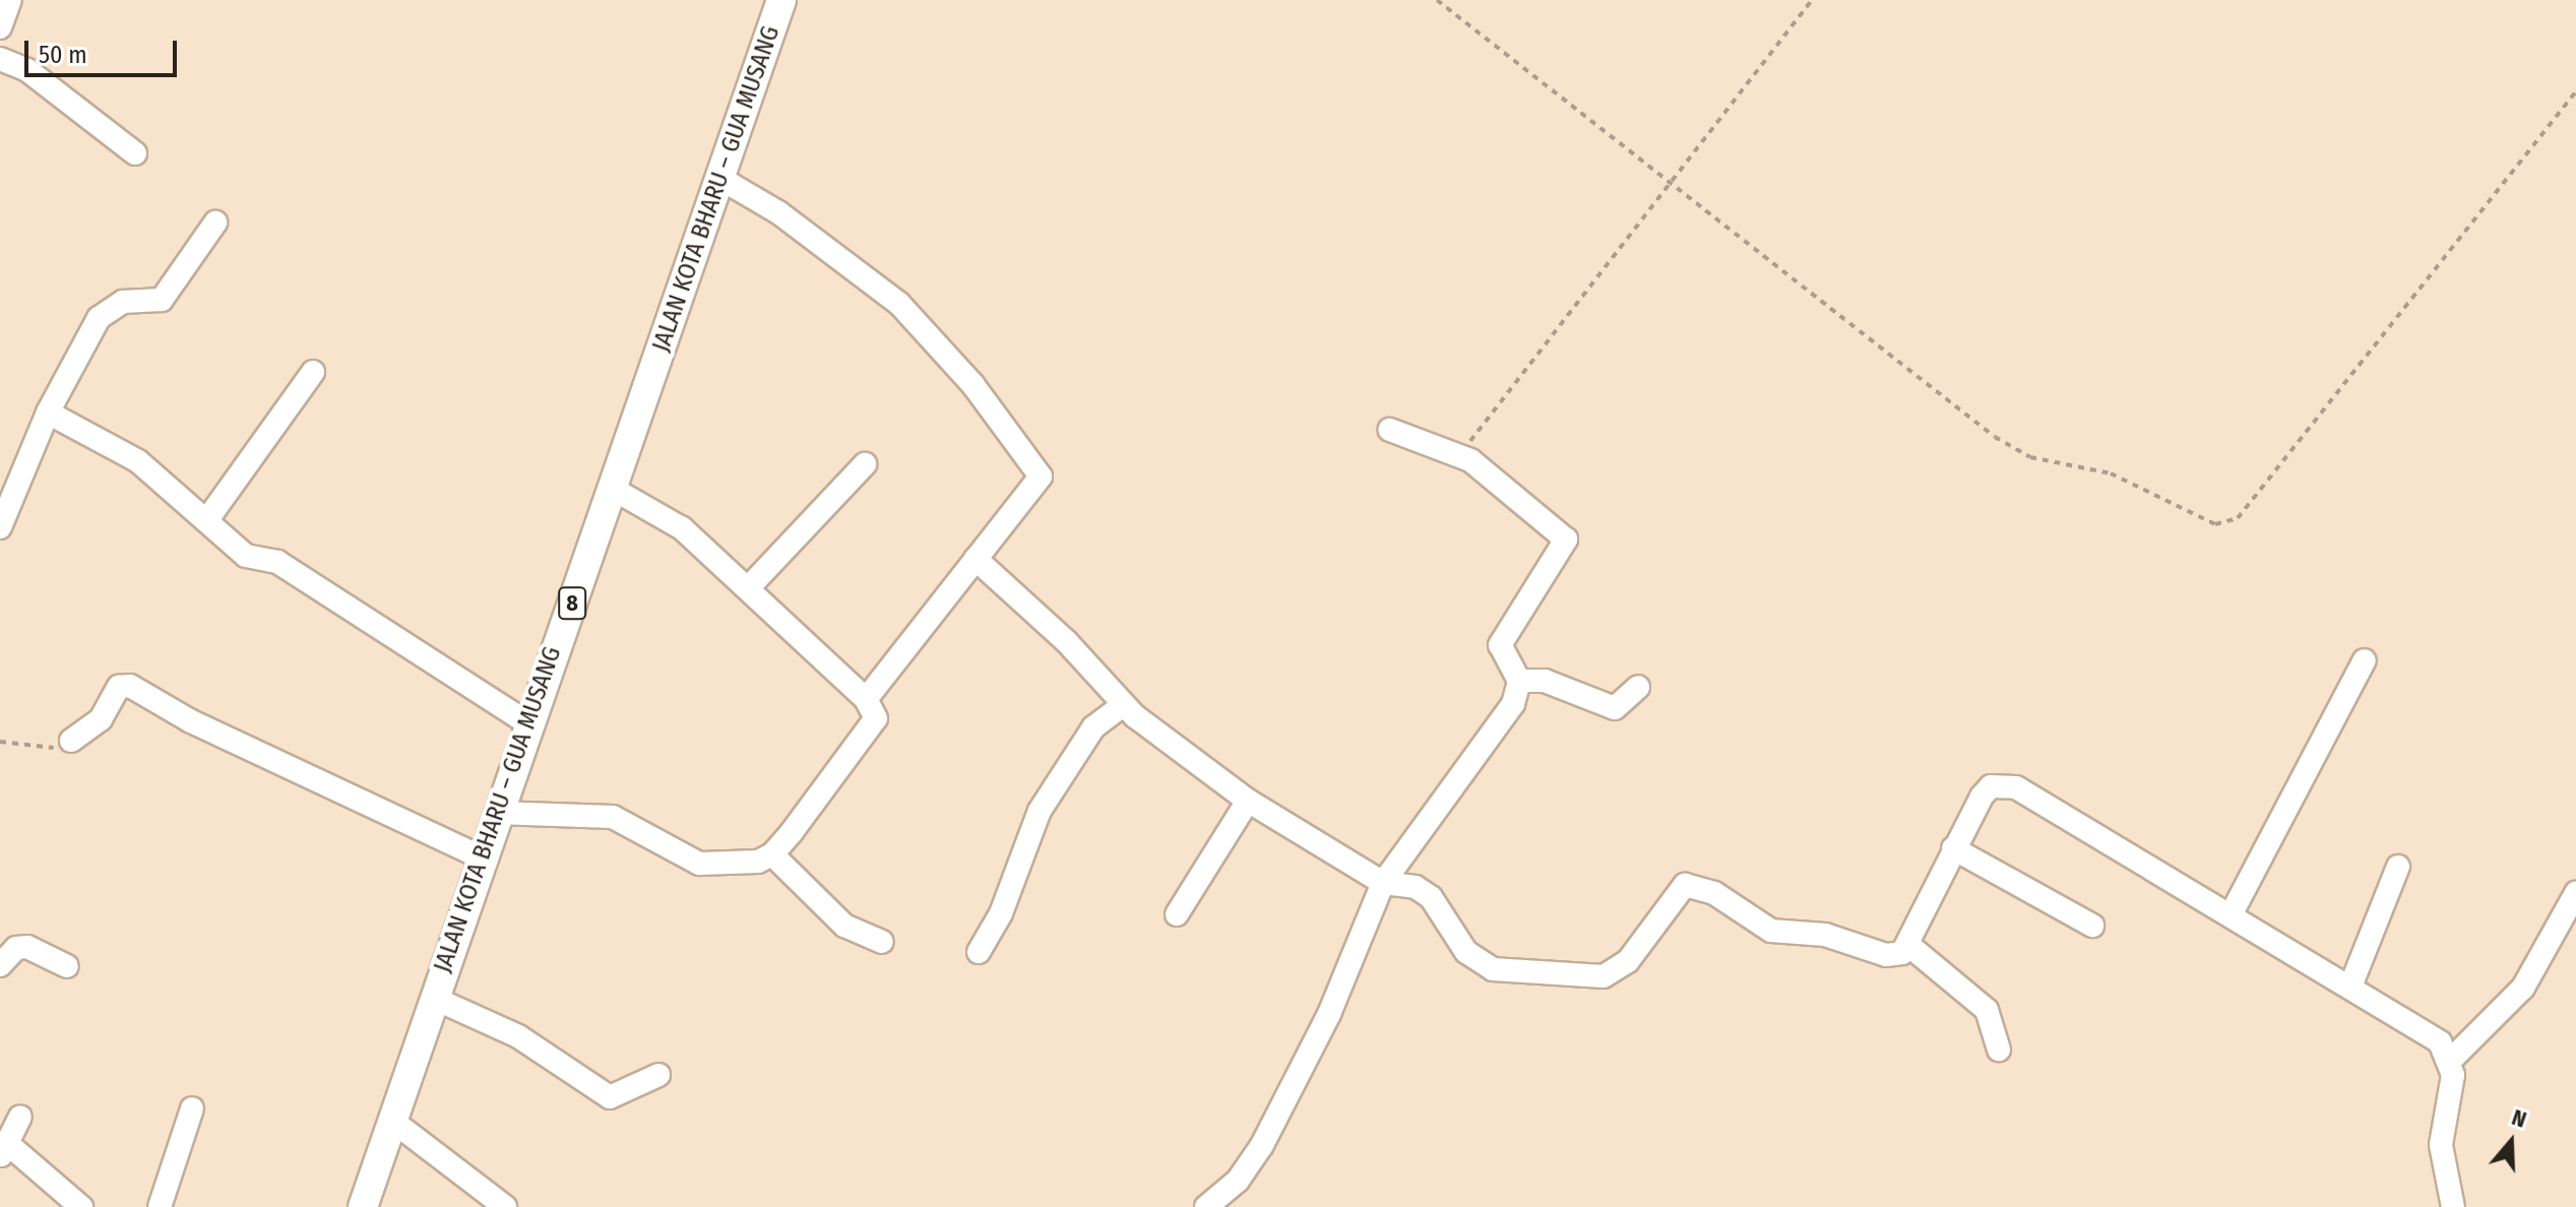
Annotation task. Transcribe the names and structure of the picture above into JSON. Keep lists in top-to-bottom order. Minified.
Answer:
{"streets":{"main road":["JALAN KOTA BHARU – GUA MUSANG","8"]},"scale_bar":"50 m","north":"top"}
